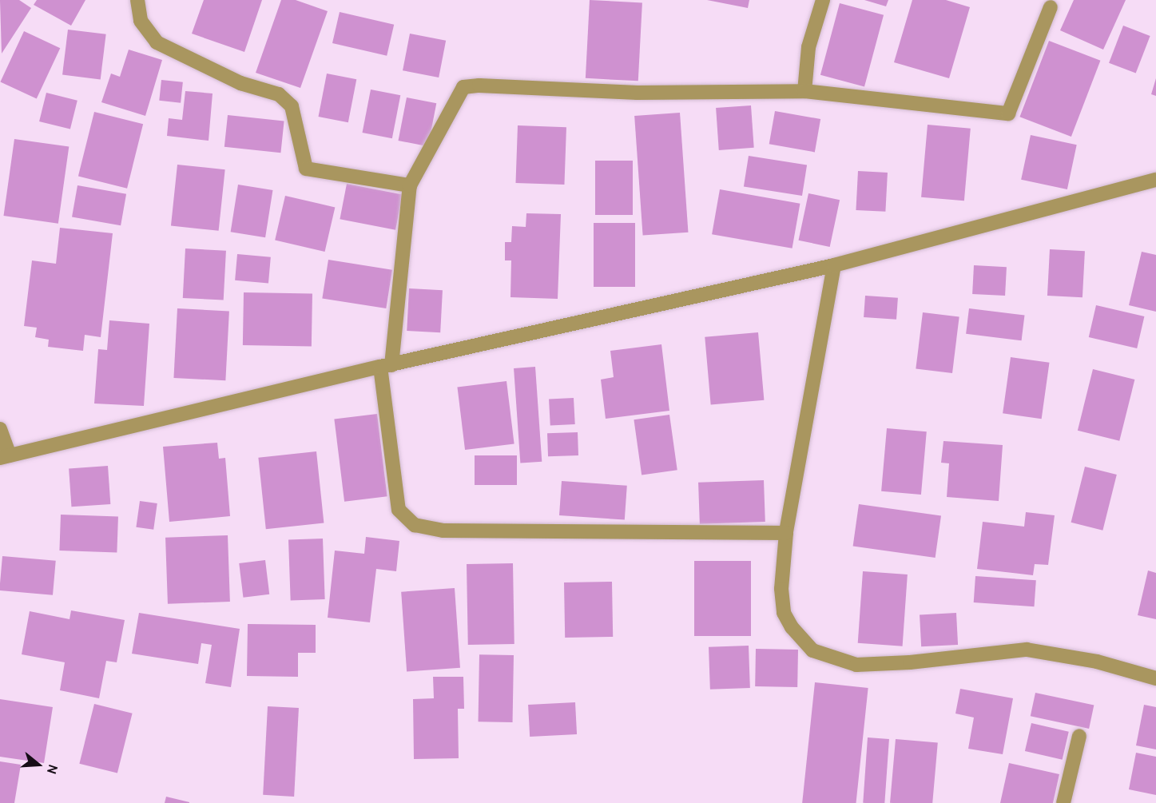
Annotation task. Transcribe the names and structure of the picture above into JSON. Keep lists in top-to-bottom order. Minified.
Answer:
{"north":"right"}
